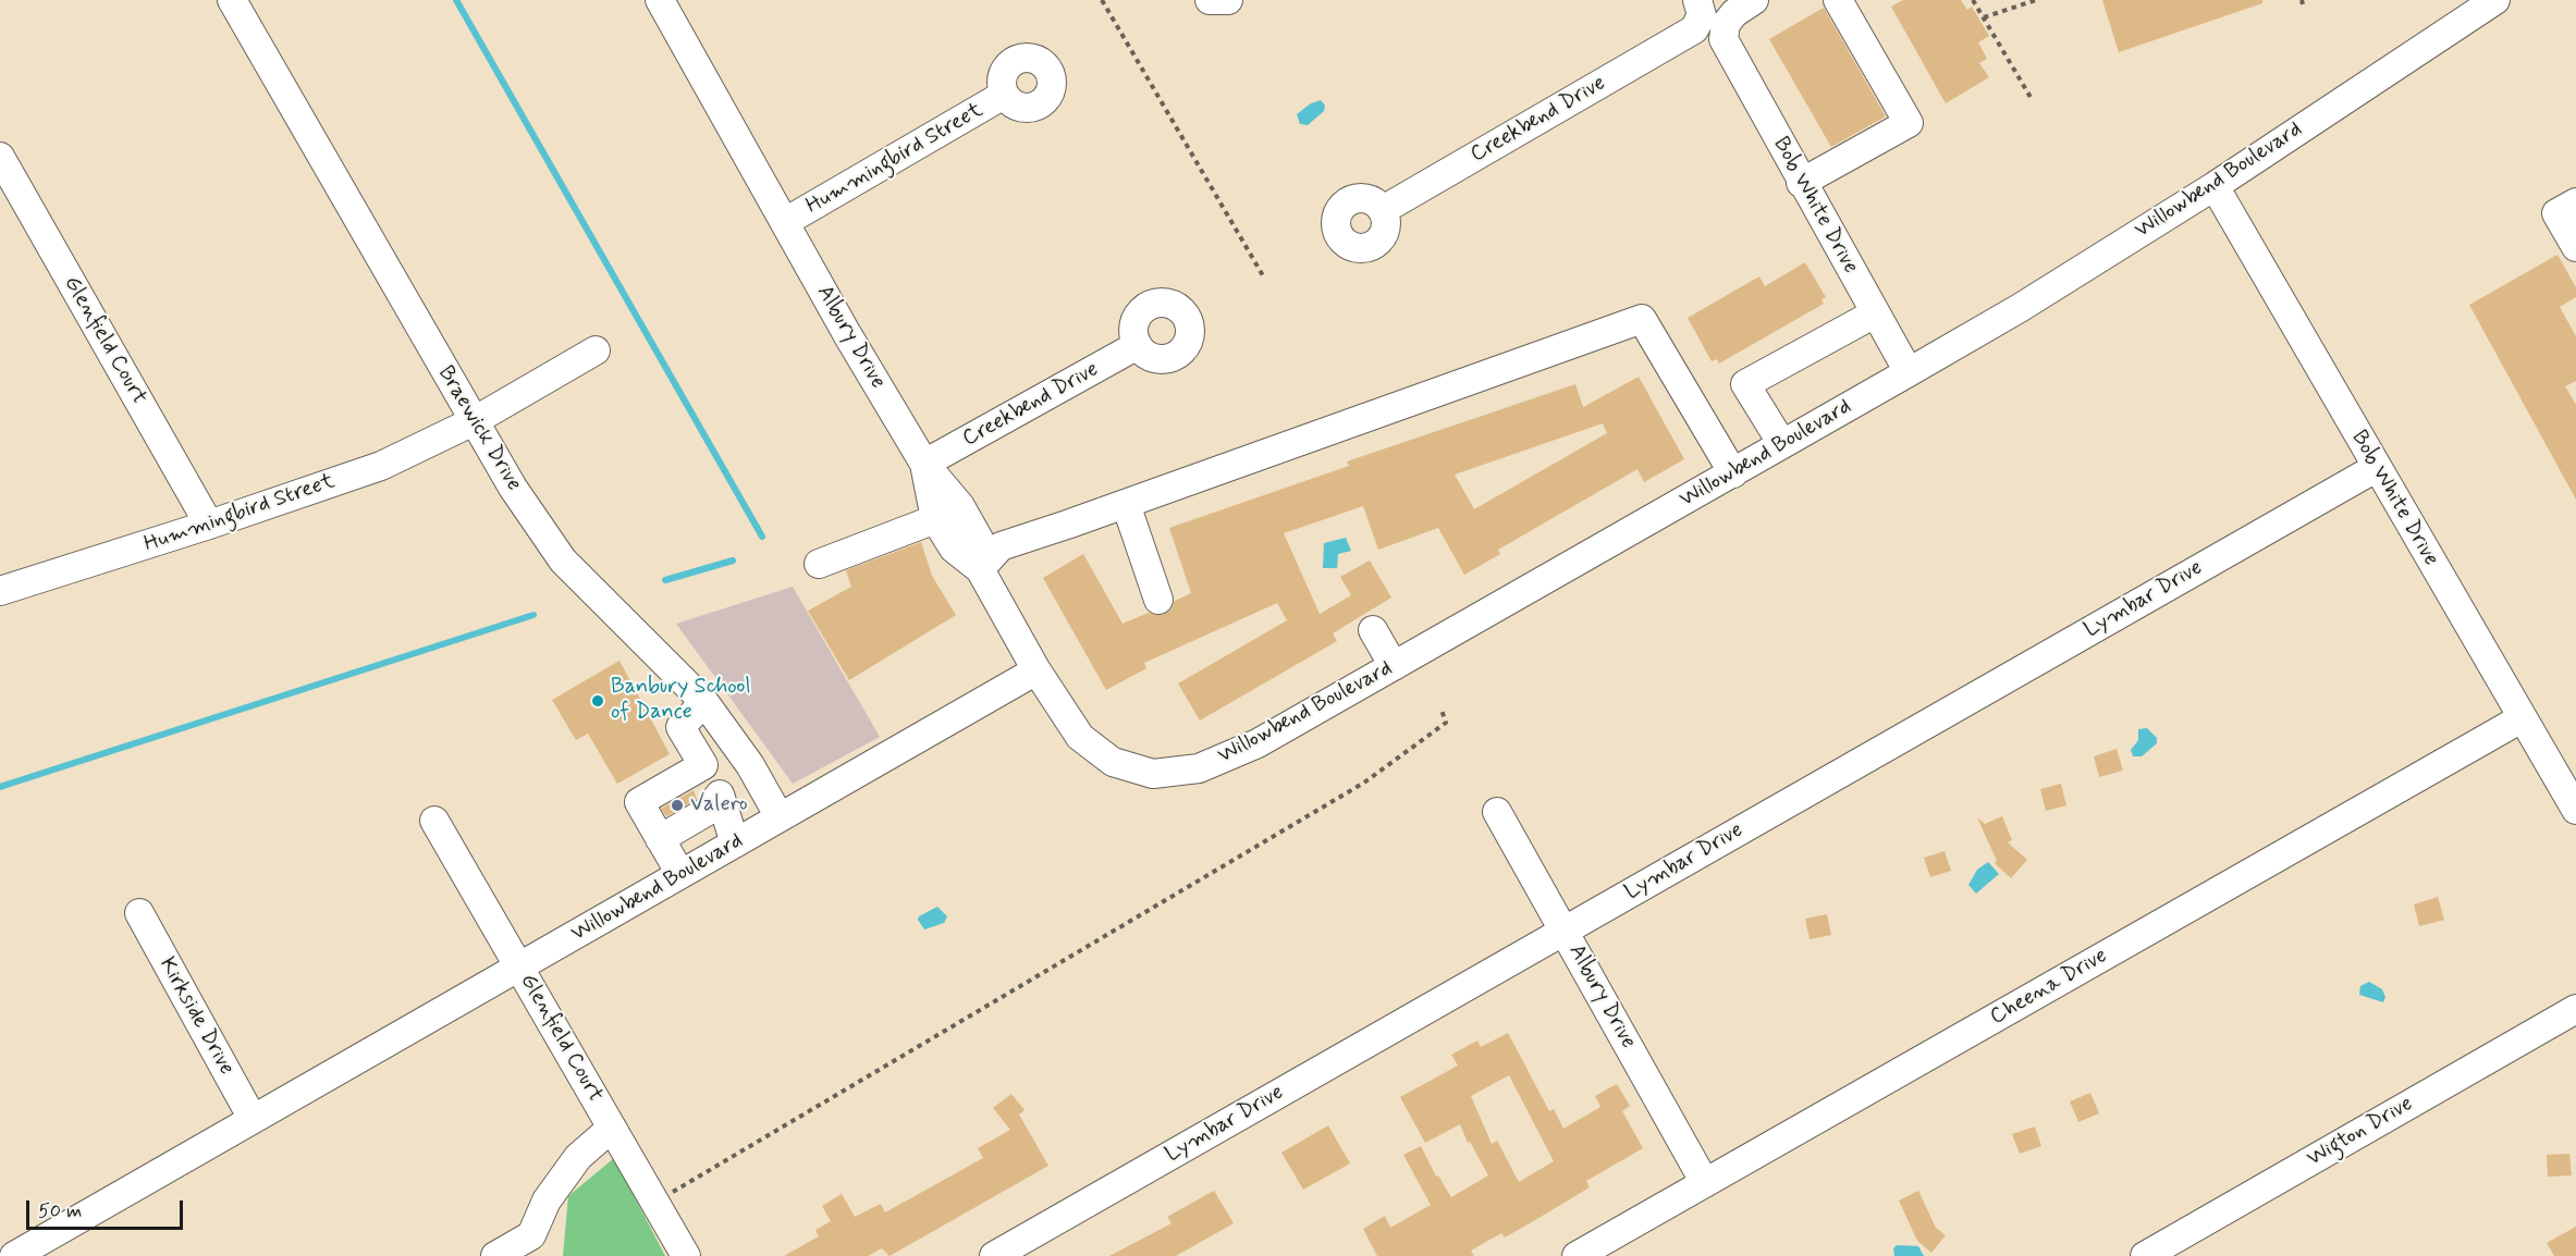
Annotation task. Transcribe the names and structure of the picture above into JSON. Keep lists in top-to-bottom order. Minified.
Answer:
{"streets":{"street":["Creekbend Drive","Hummingbird Street","Willowbend Boulevard","Bob White Drive","Albury Drive","Glenfield Court","Braewick Drive","Lymbar Drive","Cheena Drive","Kirkside Drive","Wigton Drive"]},"crossings":[["Creekbend Drive","Albury Drive"],["Hummingbird Street","Albury Drive"],["Hummingbird Street","Glenfield Court"],["Hummingbird Street","Braewick Drive"],["Willowbend Boulevard","Bob White Drive"],["Willowbend Boulevard","Albury Drive"],["Willowbend Boulevard","Glenfield Court"],["Willowbend Boulevard","Braewick Drive"],["Willowbend Boulevard","Kirkside Drive"],["Bob White Drive","Lymbar Drive"],["Bob White Drive","Cheena Drive"],["Albury Drive","Lymbar Drive"],["Albury Drive","Cheena Drive"]],"places":["Banbury School of Dance","Valero"],"scale_bar":"50 m"}
